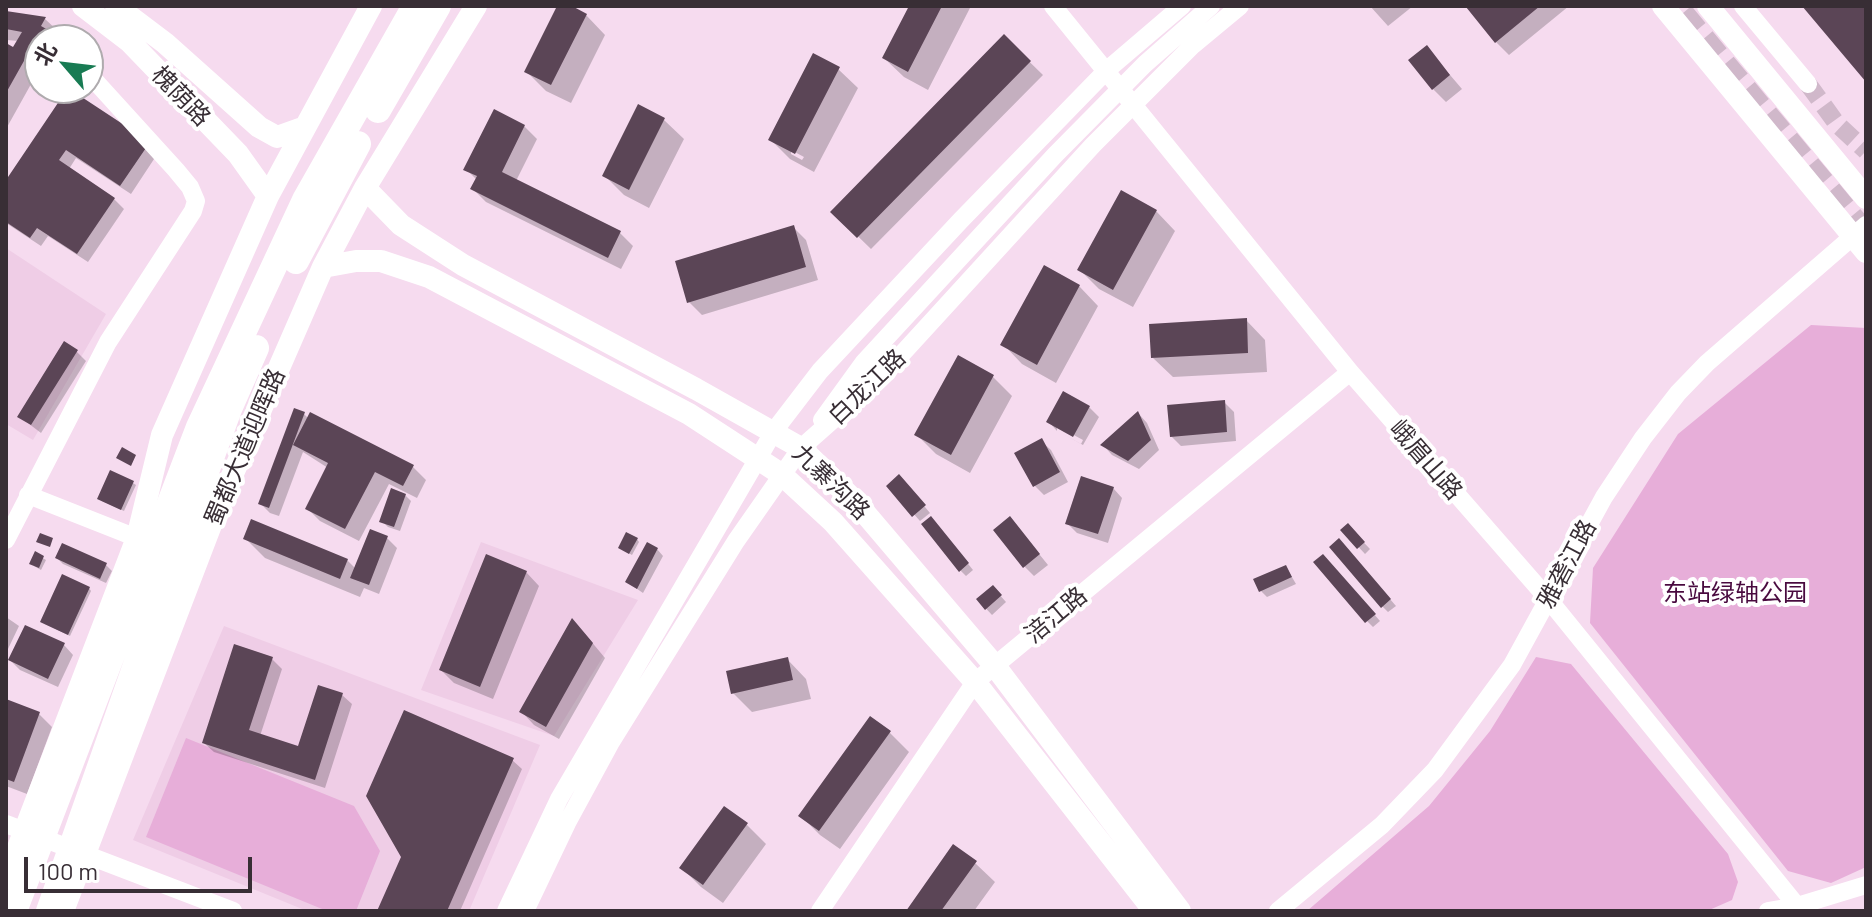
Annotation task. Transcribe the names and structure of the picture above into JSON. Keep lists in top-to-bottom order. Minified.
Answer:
{"streets":{"highway":["蜀都大道迎晖路"],"main road":["槐荫路","九寨沟路"],"street":["白龙江路","峨眉山路","雅砻江路","涪江路"]},"crossings":[["白龙江路","峨眉山路"],["白龙江路","九寨沟路"],["蜀都大道迎晖路","九寨沟路"],["峨眉山路","雅砻江路"],["峨眉山路","涪江路"],["九寨沟路","涪江路"]],"parks":["东站绿轴公园"],"scale_bar":"100 m","north":"top left"}
